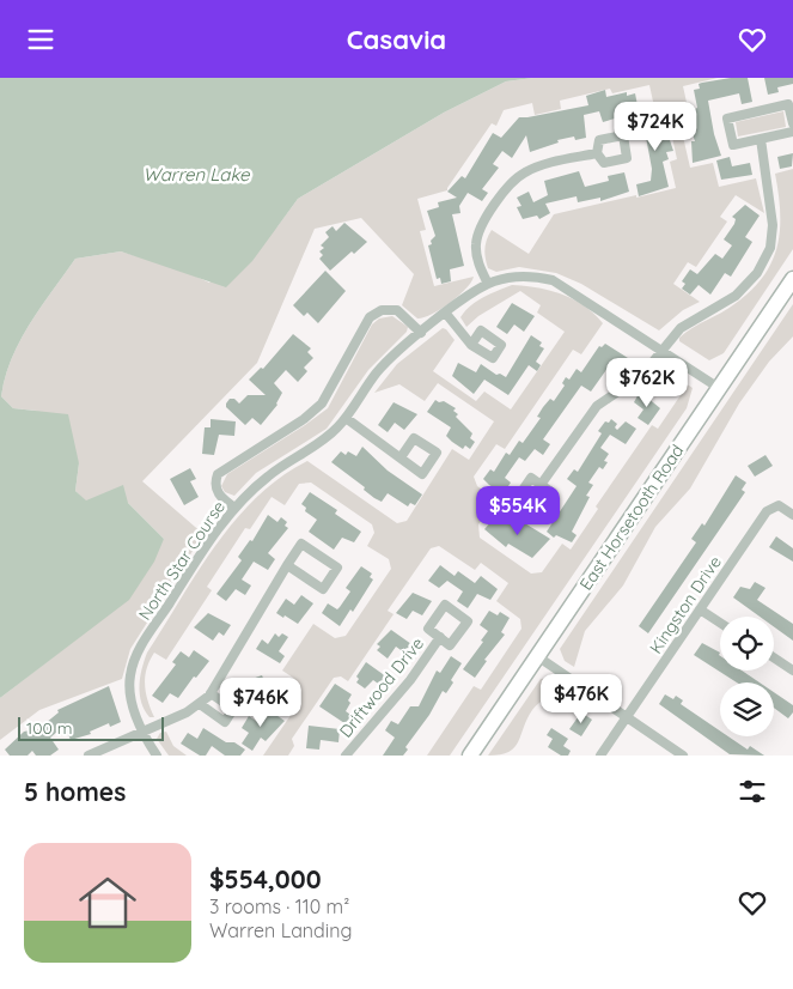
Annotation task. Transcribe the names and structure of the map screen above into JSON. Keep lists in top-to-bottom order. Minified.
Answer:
{"streets":{"main road":["East Horsetooth Road"],"street":["North Star Course","Kingston Drive","Driftwood Drive"]},"crossings":[["East Horsetooth Road","North Star Course"]],"water":["Warren Lake"],"scale_bar":"100 m","page":{"header":"Casavia","price":["$724K","$762K","$554K","$476K","$746K"],"scale":"100 m","heading":"5 homes","list":[{"name":"$554,000","note":"3 rooms · 110 m² · Warren Landing"}]}}
